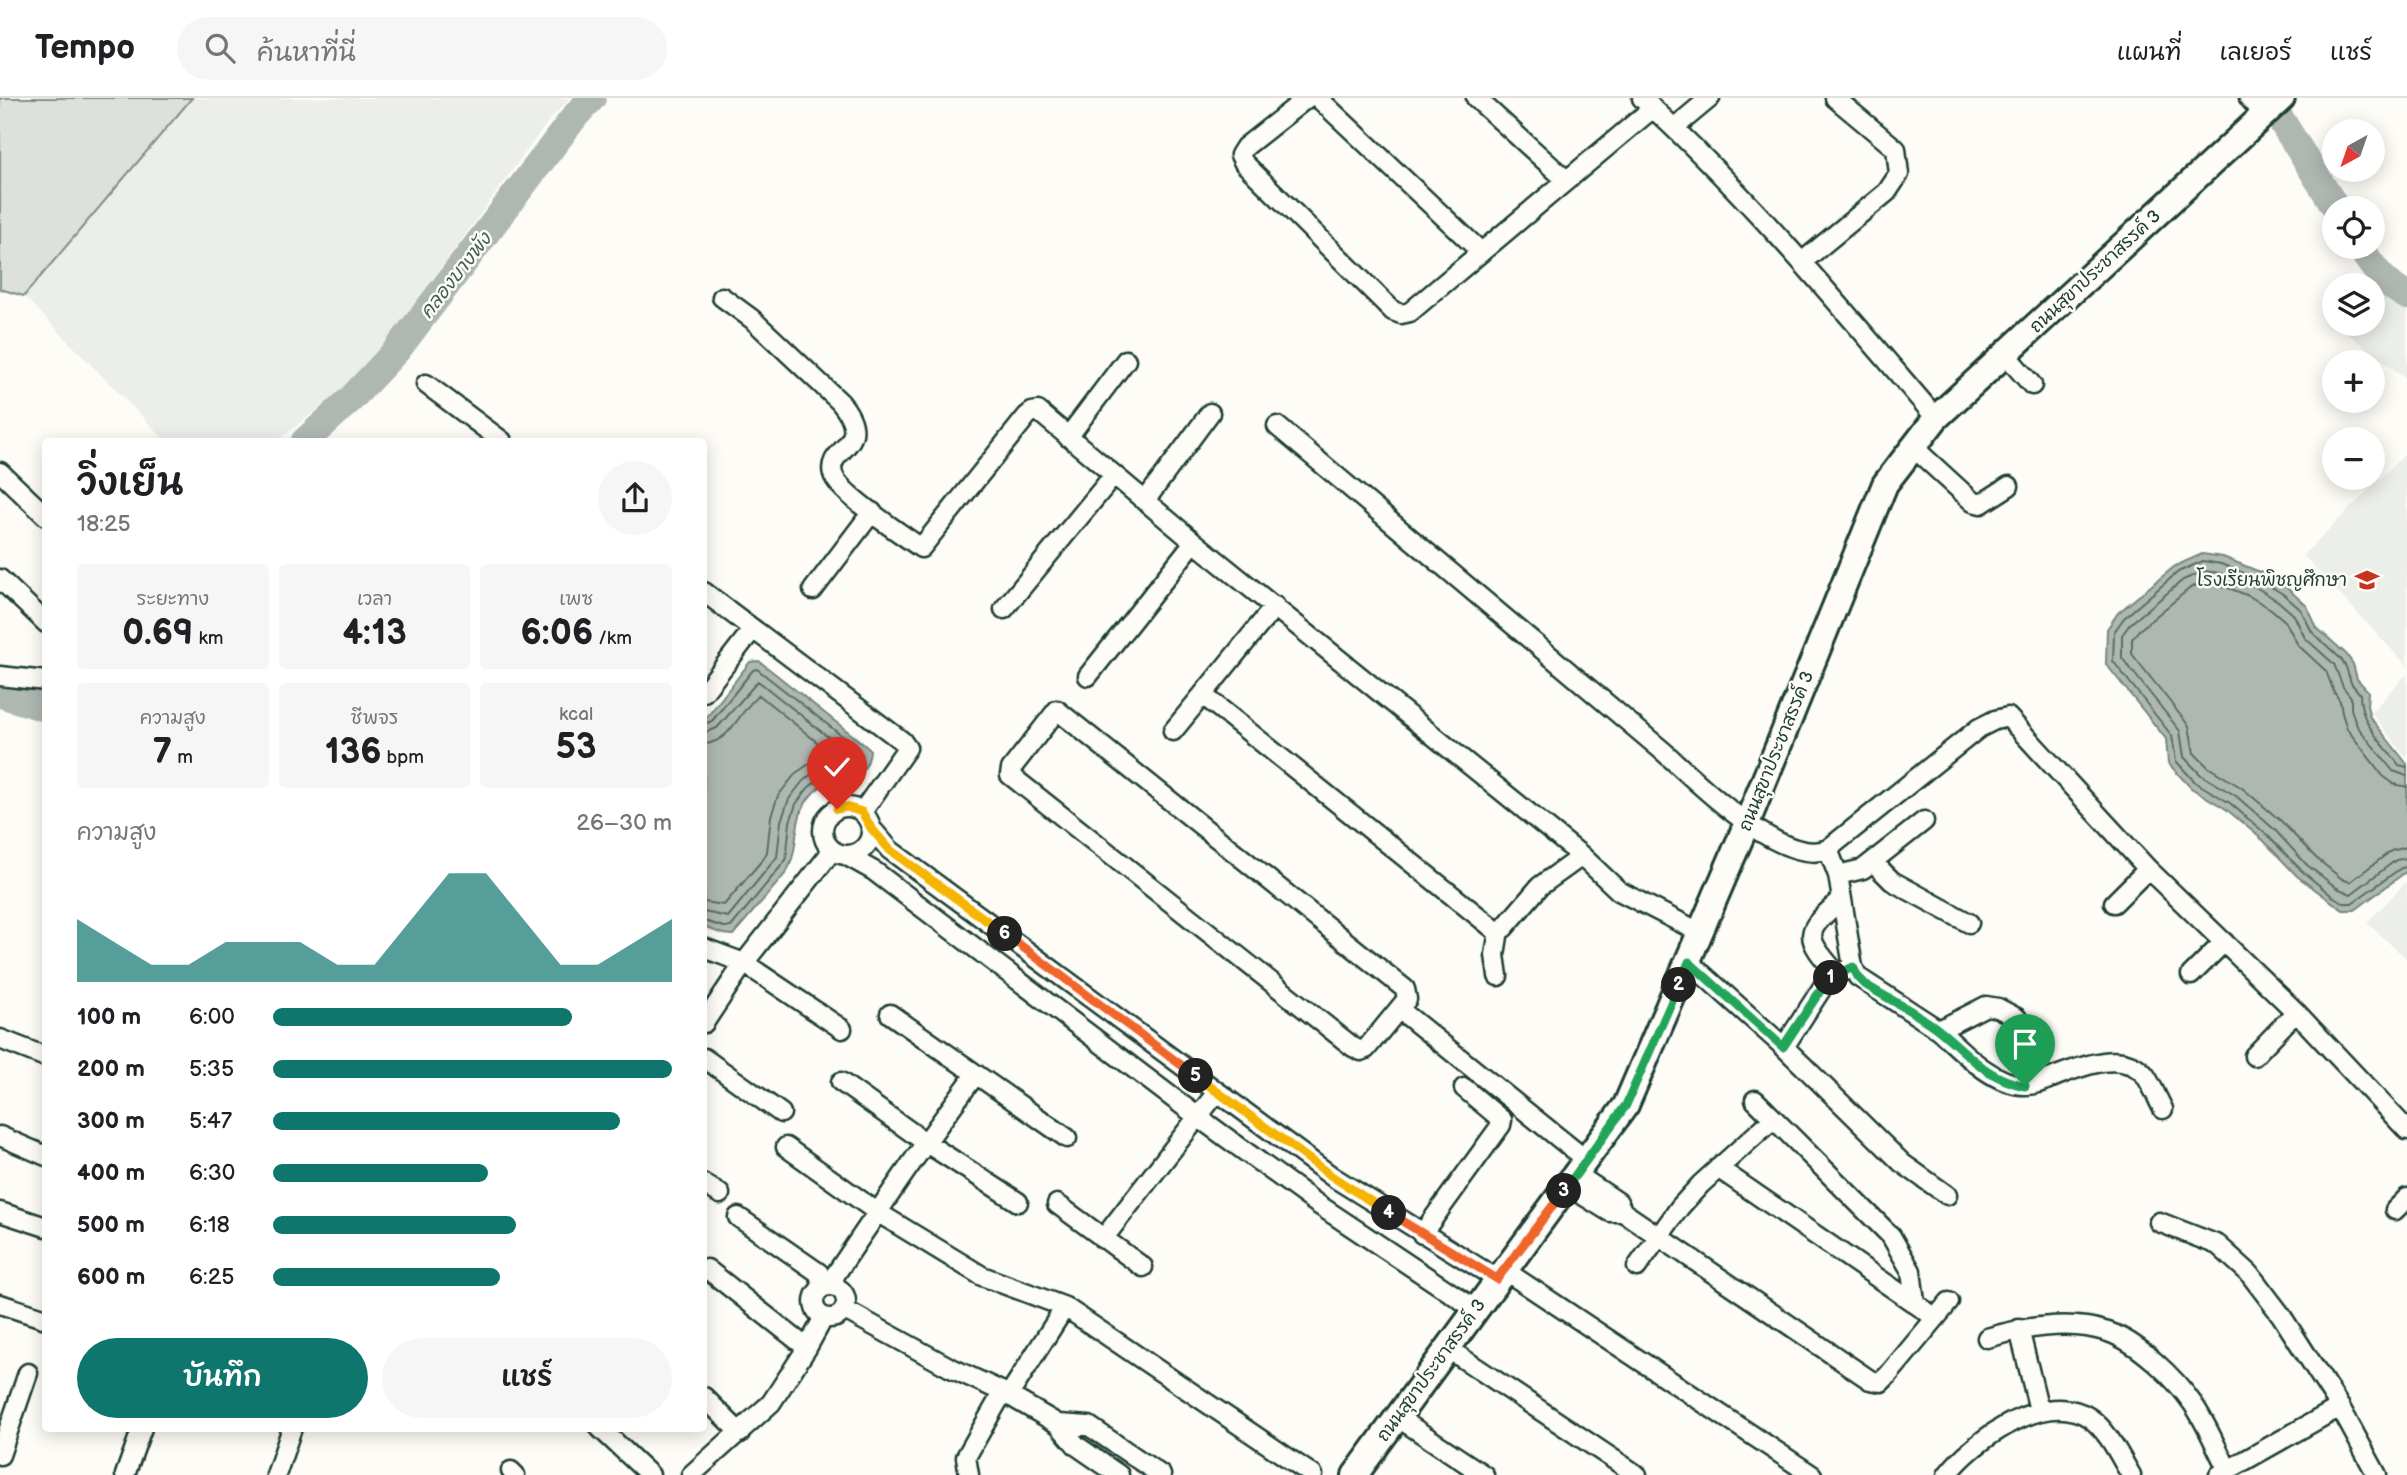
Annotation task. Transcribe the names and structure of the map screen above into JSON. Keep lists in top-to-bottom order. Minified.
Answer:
{"streets":{"street":["ถนนสุขาประชาสรรค์ 3"]},"water":["คลองบางพัง"],"places":{"school or university":["โรงเรียนพิชญศึกษา"]},"north":"bottom left","page":{"header":"Tempo","search":"ค้นหาที่นี่","nav":["แผนที่","เลเยอร์","แชร์"],"map_buttons":["+","−"],"heading":["วิ่งเย็น","18:25"],"stats":[["ระยะทาง","0.69 km"],["เวลา","4:13"],["เพซ","6:06 /km"],["ความสูง","7 m"],["ชีพจร","136 bpm"],["kcal","53"]],"chart":["ความสูง","26–30 m"],"pins":["6","1","2","5","3","4"],"list":[{"name":"100 m","note":"6:00"},{"name":"200 m","note":"5:35"},{"name":"300 m","note":"5:47"},{"name":"400 m","note":"6:30"},{"name":"500 m","note":"6:18"},{"name":"600 m","note":"6:25"}],"buttons":["บันทึก","แชร์"]}}
